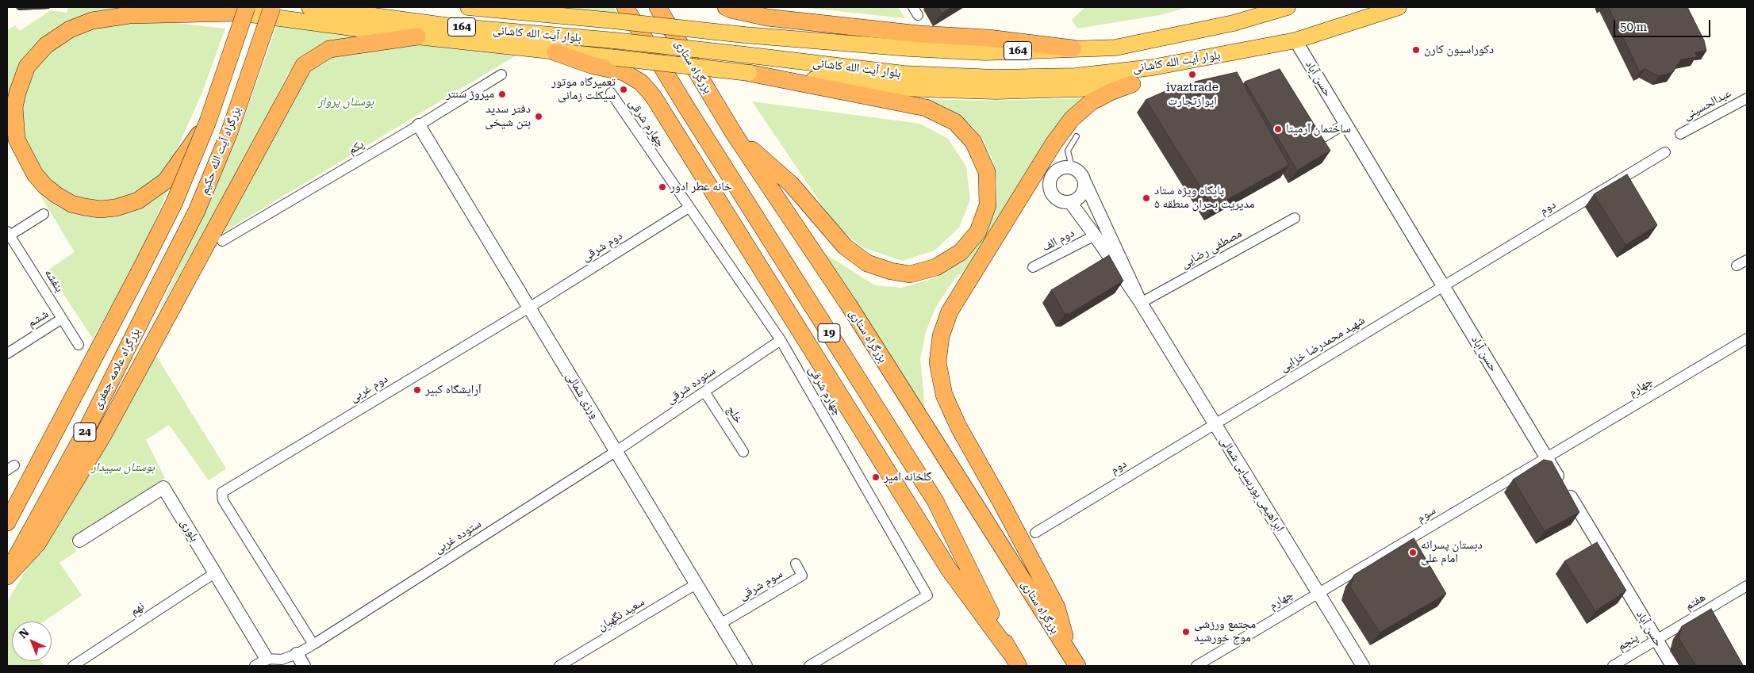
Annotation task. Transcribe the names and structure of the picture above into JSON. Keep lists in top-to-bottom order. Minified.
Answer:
{"streets":{"highway":["بزرگراه ستاری","بزرگراه آیت الله حکیم","19","بزرگراه علامه جعفری","24"],"main road":["164","بلوار آیت الله کاشانی"],"street":["حسن آباد","عبدالحسینی","چهارم شرقی","یکم","دوم","دوم الف","دوم شرقی","مصطفی رضایی","بنفشه","ششم","شهید محمدرضا خزایی","ستوده شرقی","چهارم","دوم غربی","ورزی شمالی","خلج","ابراهیمی پوربسابی شمالی","سوم","بلوری","ستوده غربی","سوم شرقی","هفتم","نهم","سعید نگهبان","پنجم"]},"crossings":[["بلوار آیت الله کاشانی","حسن آباد"],["حسن آباد","دوم"],["حسن آباد","شهید محمدرضا خزایی"],["حسن آباد","چهارم"],["حسن آباد","سوم"],["حسن آباد","هفتم"],["حسن آباد","پنجم"],["چهارم شرقی","دوم شرقی"],["چهارم شرقی","ستوده شرقی"],["یکم","ورزی شمالی"],["بزرگراه آیت الله حکیم","بزرگراه علامه جعفری"],["دوم","شهید محمدرضا خزایی"],["دوم","ابراهیمی پوربسابی شمالی"],["دوم الف","ابراهیمی پوربسابی شمالی"],["دوم شرقی","دوم غربی"],["دوم شرقی","ورزی شمالی"],["مصطفی رضایی","ابراهیمی پوربسابی شمالی"],["بنفشه","ششم"],["شهید محمدرضا خزایی","ابراهیمی پوربسابی شمالی"],["ستوده شرقی","ورزی شمالی"],["ستوده شرقی","خلج"],["ستوده شرقی","ستوده غربی"],["چهارم","ابراهیمی پوربسابی شمالی"],["چهارم","سوم"],["دوم غربی","ورزی شمالی"],["دوم غربی","ستوده غربی"],["ورزی شمالی","ستوده غربی"],["ورزی شمالی","سوم شرقی"],["ورزی شمالی","سعید نگهبان"],["ابراهیمی پوربسابی شمالی","سوم"],["بلوری","نهم"],["هفتم","پنجم"]],"parks":["بوستان پرواز","بوستان سپیدار"],"places":["دکوراسیون کارن","ivaztrade ایوازتجارت","تعمیرگاه موتور سیکلت زمانی","میروژ سنتر","دفتر سدید بتن شیخی","ساختمان آرمیتا","خانه عطر ادور","پایگاه ویژه ستاد مدیریت بحران منطقه ۵","آرایشگاه کبیر","گلخانه امیر","دبستان پسرانه امام علی","مجتمع ورزشی موج خورشید"],"scale_bar":"50 m","north":"top left"}
